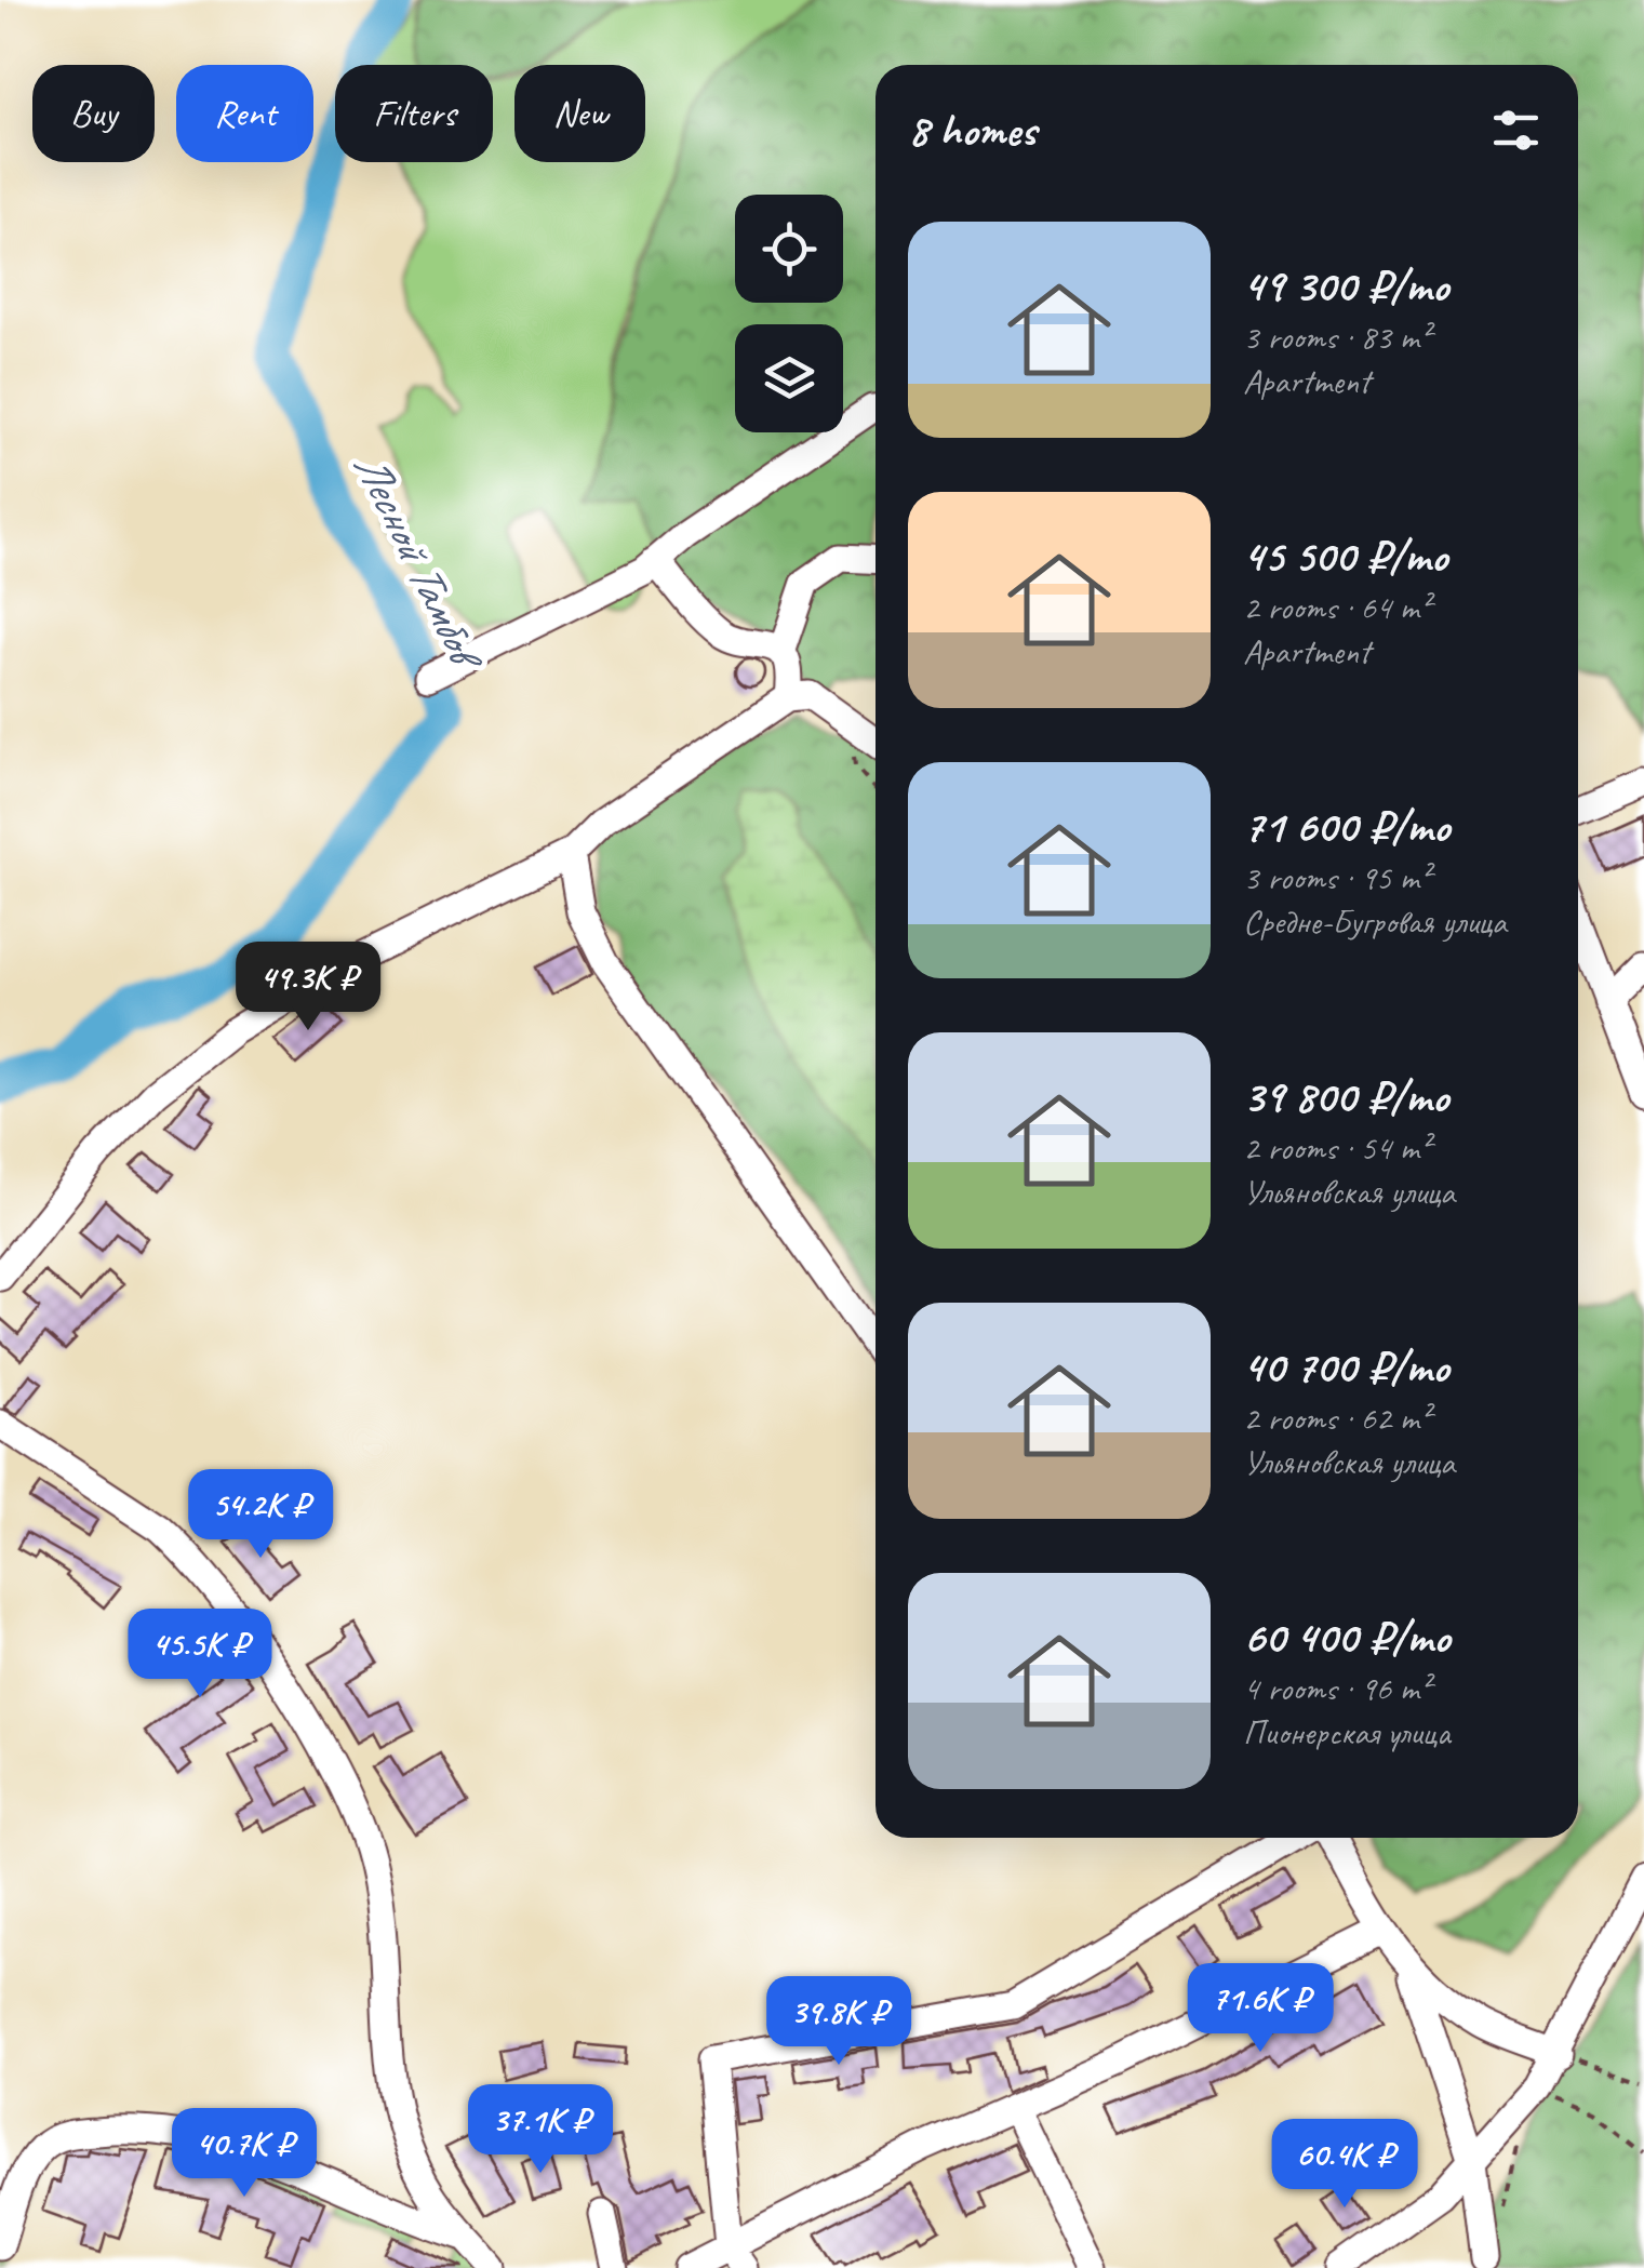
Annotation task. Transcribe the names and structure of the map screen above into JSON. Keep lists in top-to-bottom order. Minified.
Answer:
{"water":["Лесной Тамбов"],"page":{"chip":["Buy","Rent","Filters","New"],"heading":"8 homes","list":[{"name":"49 300 ₽/mo","note":"3 rooms · 83 m² · Apartment"},{"name":"45 500 ₽/mo","note":"2 rooms · 64 m² · Apartment"},{"name":"71 600 ₽/mo","note":"3 rooms · 95 m² · Средне-Бугровая улица"},{"name":"39 800 ₽/mo","note":"2 rooms · 54 m² · Ульяновская улица"},{"name":"40 700 ₽/mo","note":"2 rooms · 62 m² · Ульяновская улица"},{"name":"60 400 ₽/mo","note":"4 rooms · 96 m² · Пионерская улица"}],"price":["49.3K ₽","54.2K ₽","45.5K ₽","71.6K ₽","39.8K ₽","37.1K ₽","40.7K ₽","60.4K ₽"]}}
